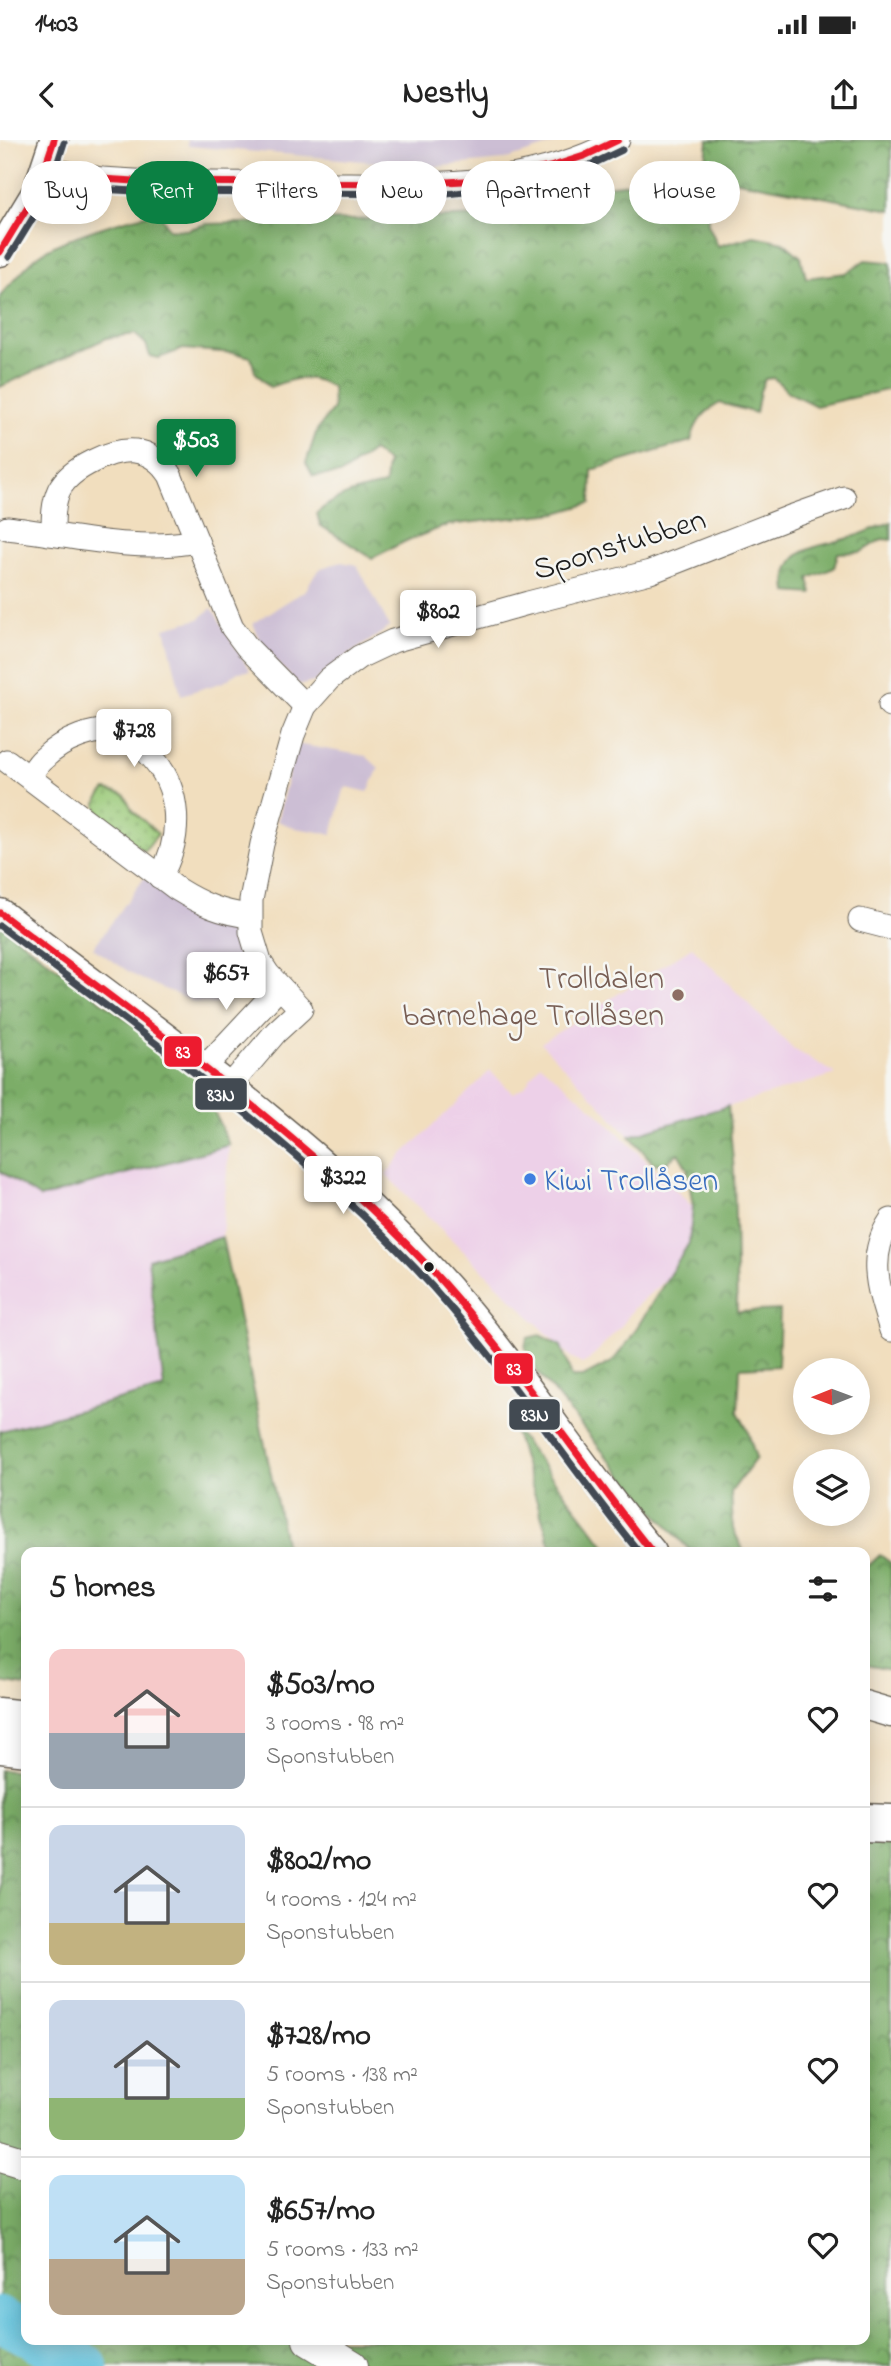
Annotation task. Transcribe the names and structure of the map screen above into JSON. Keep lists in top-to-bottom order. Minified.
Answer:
{"streets":{"street":["Sponstubben"]},"places":["Trolldalen barnehage Trollåsen","Kiwi Trollåsen"],"lines":["transit line 83","transit line 83N"],"north":"left","page":{"status":"14:03","header":"Nestly","chip":["Buy","Rent","Filters","New","Apartment","House"],"price":["$503","$802","$728","$657","$322"],"heading":"5 homes","list":[{"name":"$503/mo","note":"3 rooms · 98 m² · Sponstubben"},{"name":"$802/mo","note":"4 rooms · 124 m² · Sponstubben"},{"name":"$728/mo","note":"5 rooms · 138 m² · Sponstubben"},{"name":"$657/mo","note":"5 rooms · 133 m² · Sponstubben"}]}}
